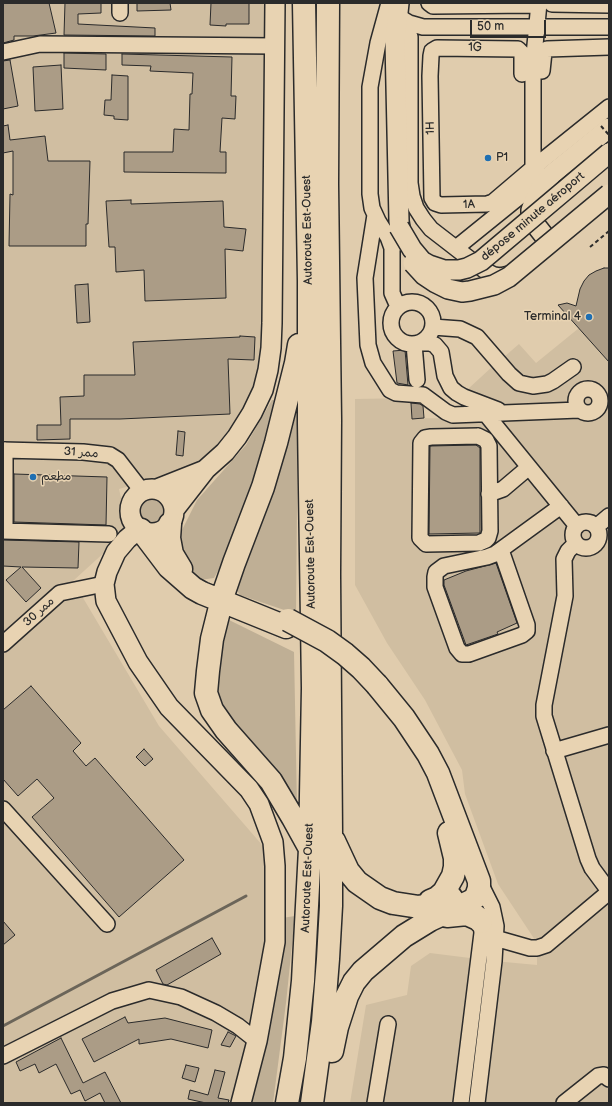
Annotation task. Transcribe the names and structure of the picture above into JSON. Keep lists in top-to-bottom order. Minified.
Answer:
{"streets":{"highway":["Autoroute Est-Ouest"],"main road":["dépose minute aéroport"],"street":["1G","1H","1A","ممر 31","ممر 30"]},"crossings":[["1G","1H"],["1H","1A"]],"places":["P1","Terminal 4","مطعم"],"scale_bar":"50 m"}
